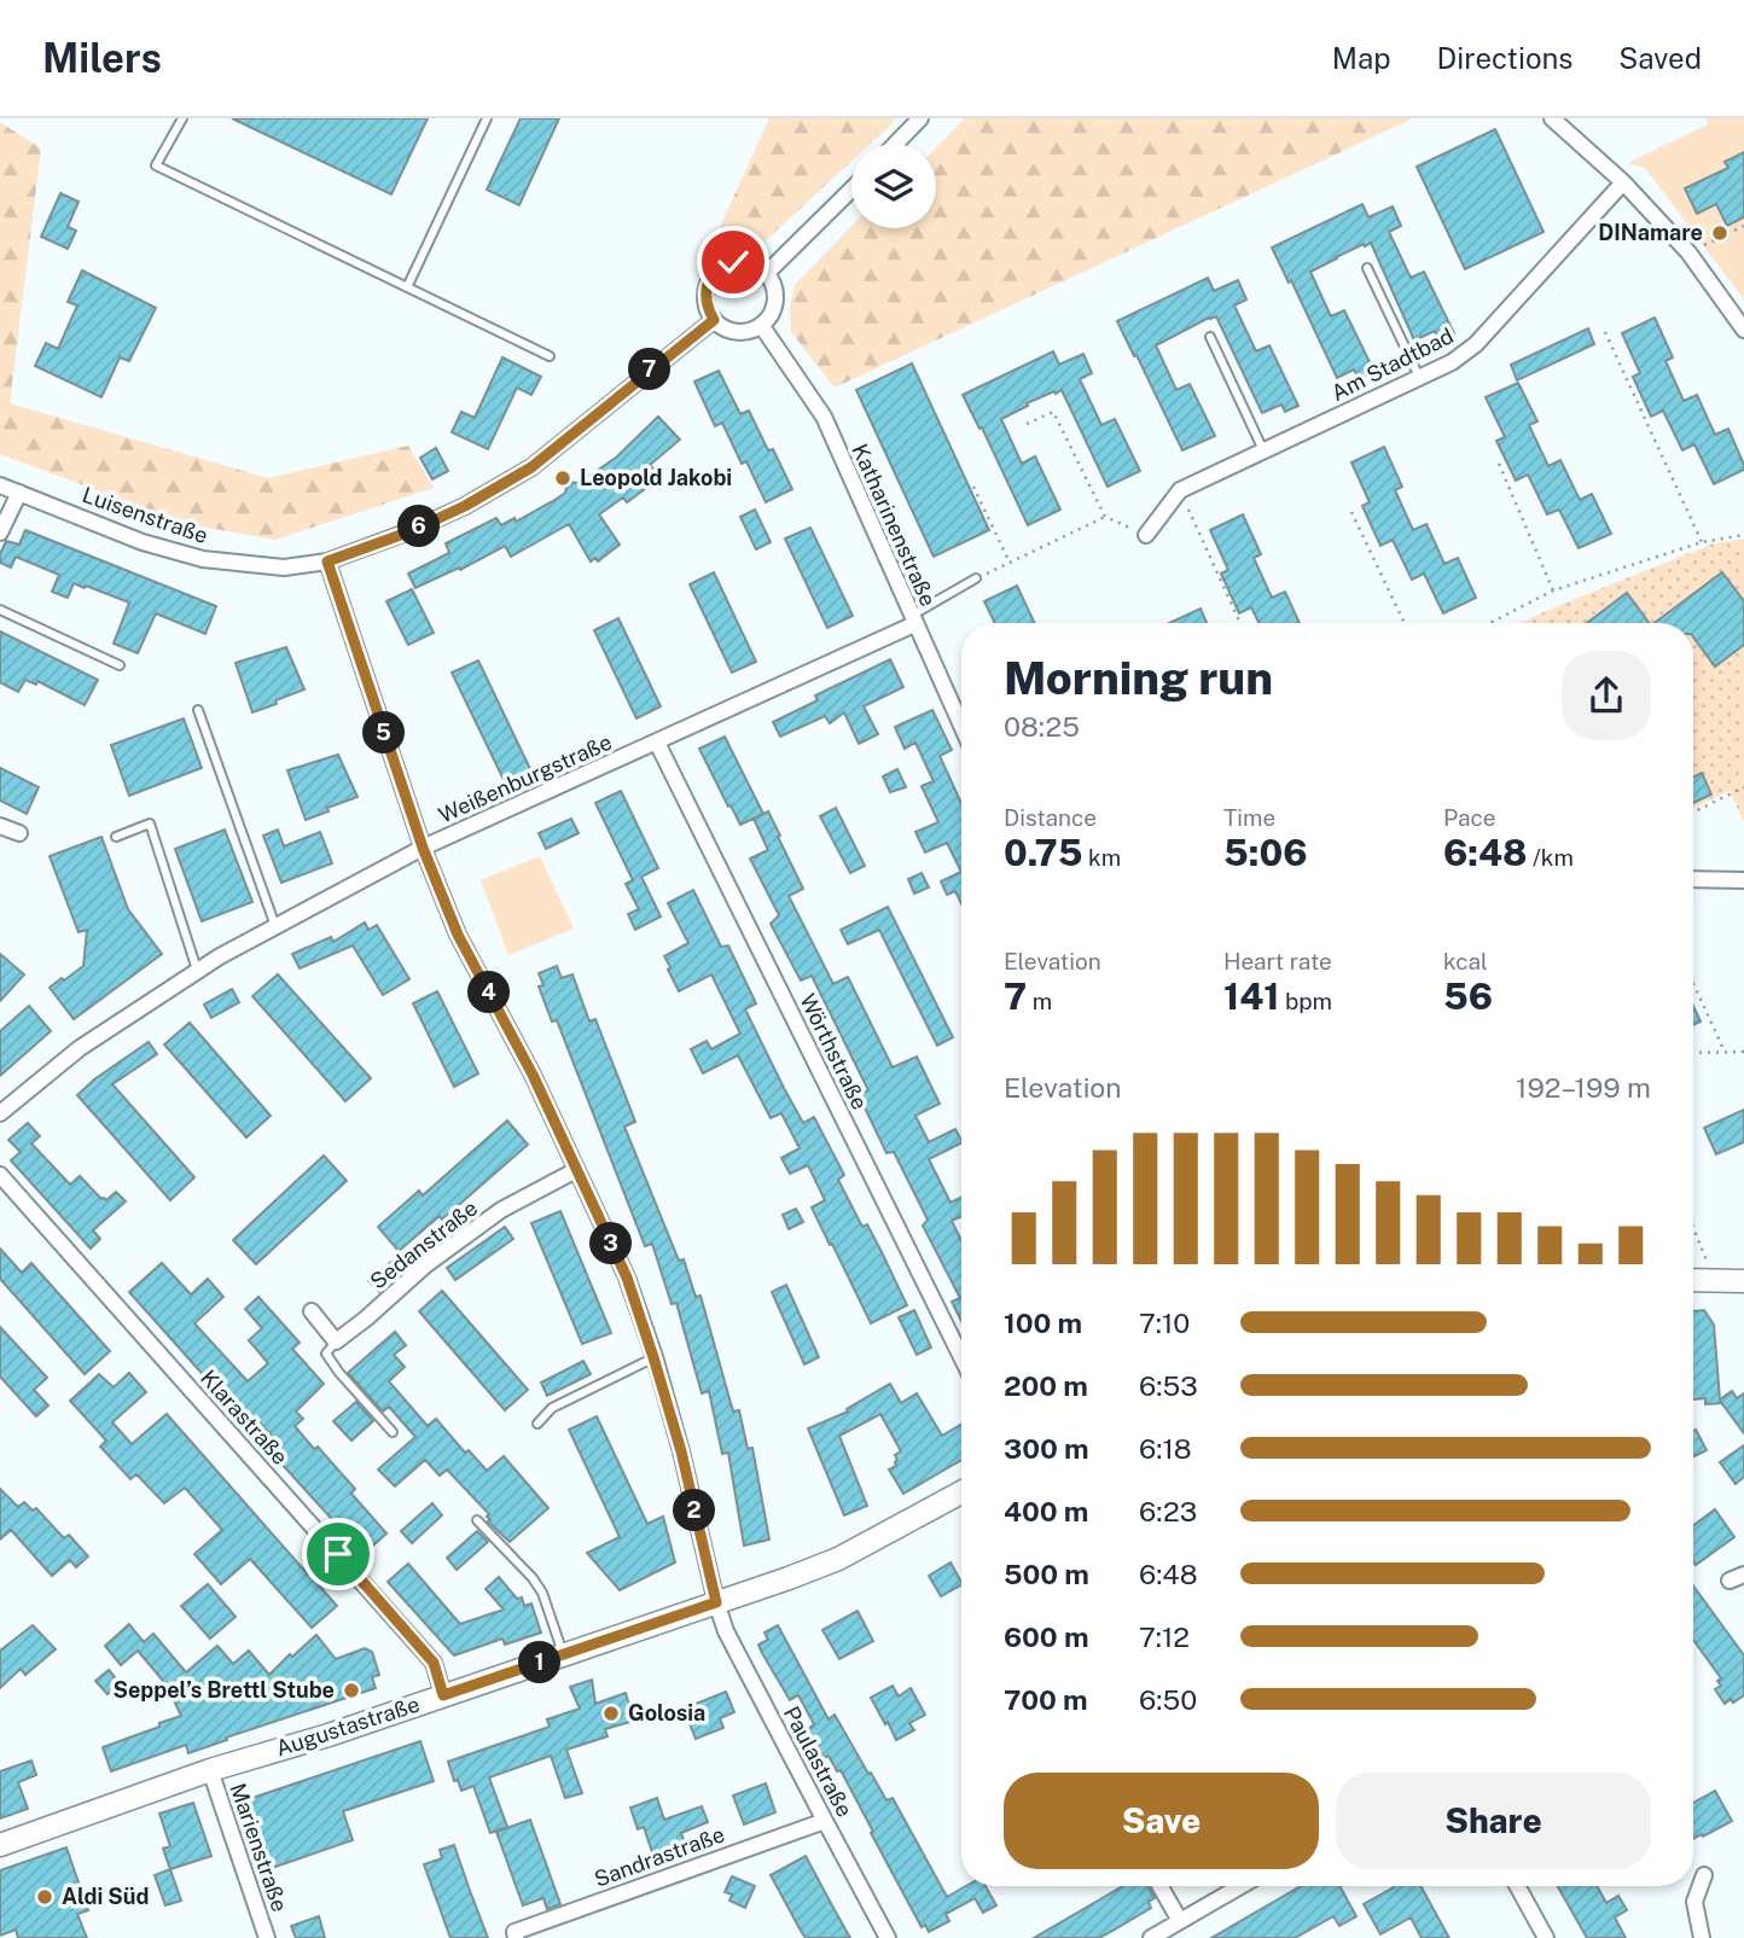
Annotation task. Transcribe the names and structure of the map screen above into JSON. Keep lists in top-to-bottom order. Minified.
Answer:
{"streets":{"main road":["Augustastraße"],"street":["Am Stadtbad","Luisenstraße","Katharinenstraße","Weißenburgstraße","Wörthstraße","Sedanstraße","Klarastraße","Paulastraße","Marienstraße","Sandrastraße"]},"crossings":[["Luisenstraße","Katharinenstraße"],["Katharinenstraße","Weißenburgstraße"],["Weißenburgstraße","Wörthstraße"],["Klarastraße","Augustastraße"],["Augustastraße","Paulastraße"],["Augustastraße","Marienstraße"],["Paulastraße","Sandrastraße"]],"places":["DINamare","Leopold Jakobi","Seppel’s Brettl Stube","Golosia","Aldi Süd"],"page":{"header":"Milers","nav":["Map","Directions","Saved"],"pins":["7","6","5","4","3","2","1"],"heading":["Morning run","08:25"],"stats":[["Distance","0.75 km"],["Time","5:06"],["Pace","6:48 /km"],["Elevation","7 m"],["Heart rate","141 bpm"],["kcal","56"]],"chart":["Elevation","192–199 m"],"list":[{"name":"100 m","note":"7:10"},{"name":"200 m","note":"6:53"},{"name":"300 m","note":"6:18"},{"name":"400 m","note":"6:23"},{"name":"500 m","note":"6:48"},{"name":"600 m","note":"7:12"},{"name":"700 m","note":"6:50"}],"buttons":["Save","Share"]}}
